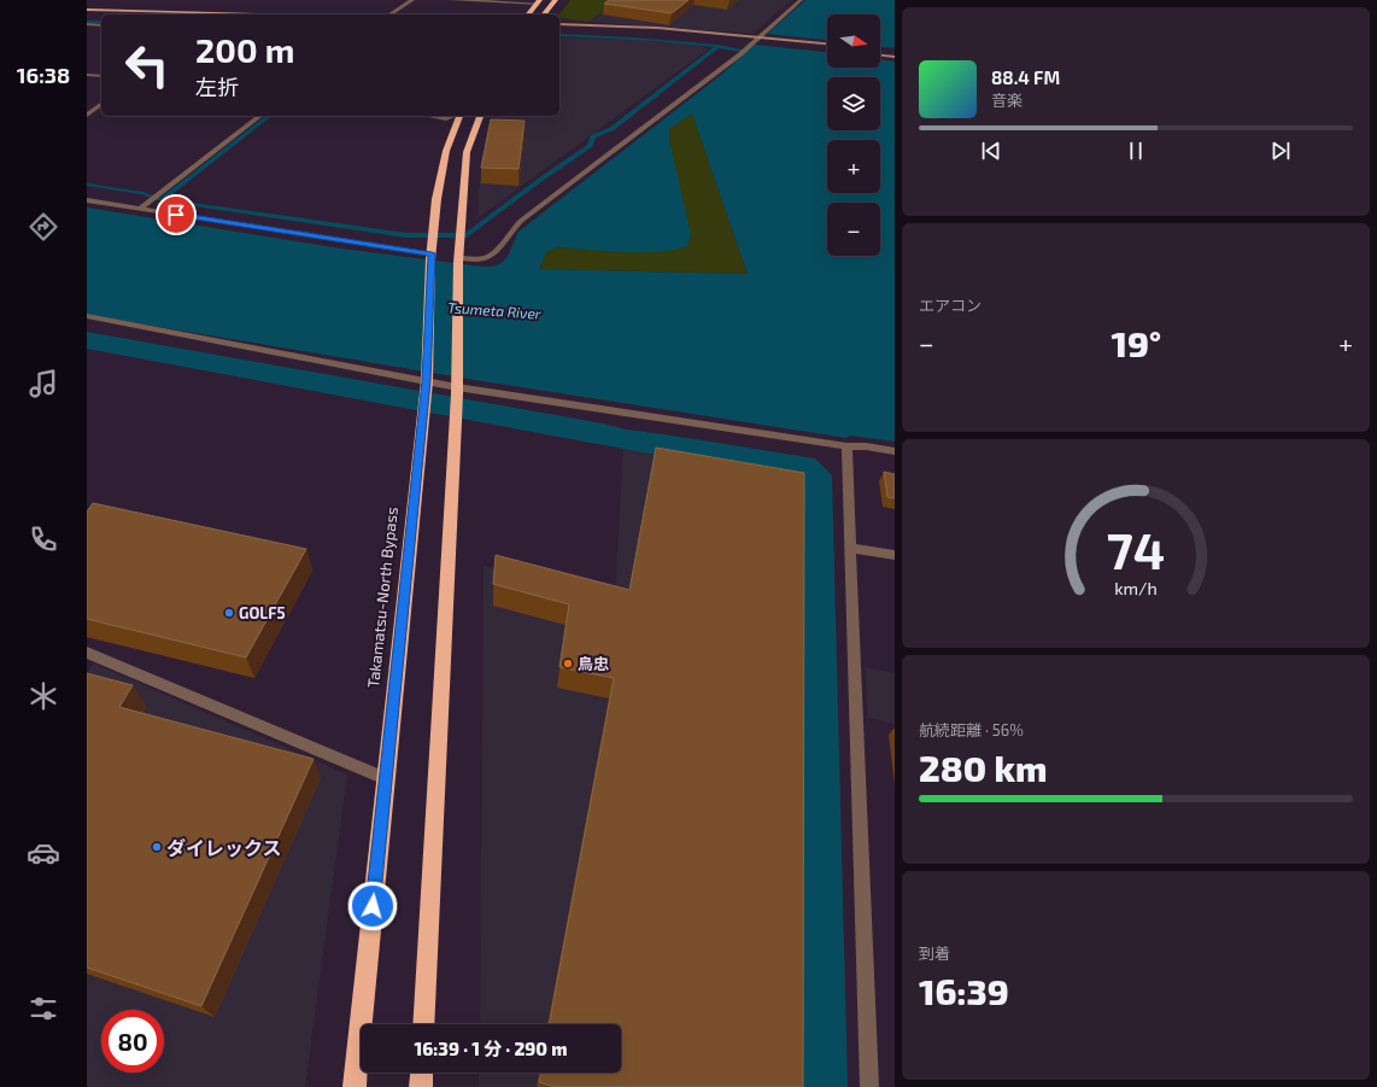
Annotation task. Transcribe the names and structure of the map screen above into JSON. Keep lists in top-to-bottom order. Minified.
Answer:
{"streets":{"highway":["Takamatsu-North Bypass"]},"water":["Tsumeta River"],"places":["GOLF5","鳥忠","ダイレックス"],"north":"right","page":{"tabs":"16:38","map_buttons":["+","−"],"turn":["200 m","左折"],"song":["88.4 FM","音楽"],"tile":["エアコン",["航続距離 · 56%","280 km"],["到着","16:39"]],"heat":["−","19°","+"],"limit":"80","trip":"16:39 · 1 分 · 290 m","gauge":["74","km/h"]}}
